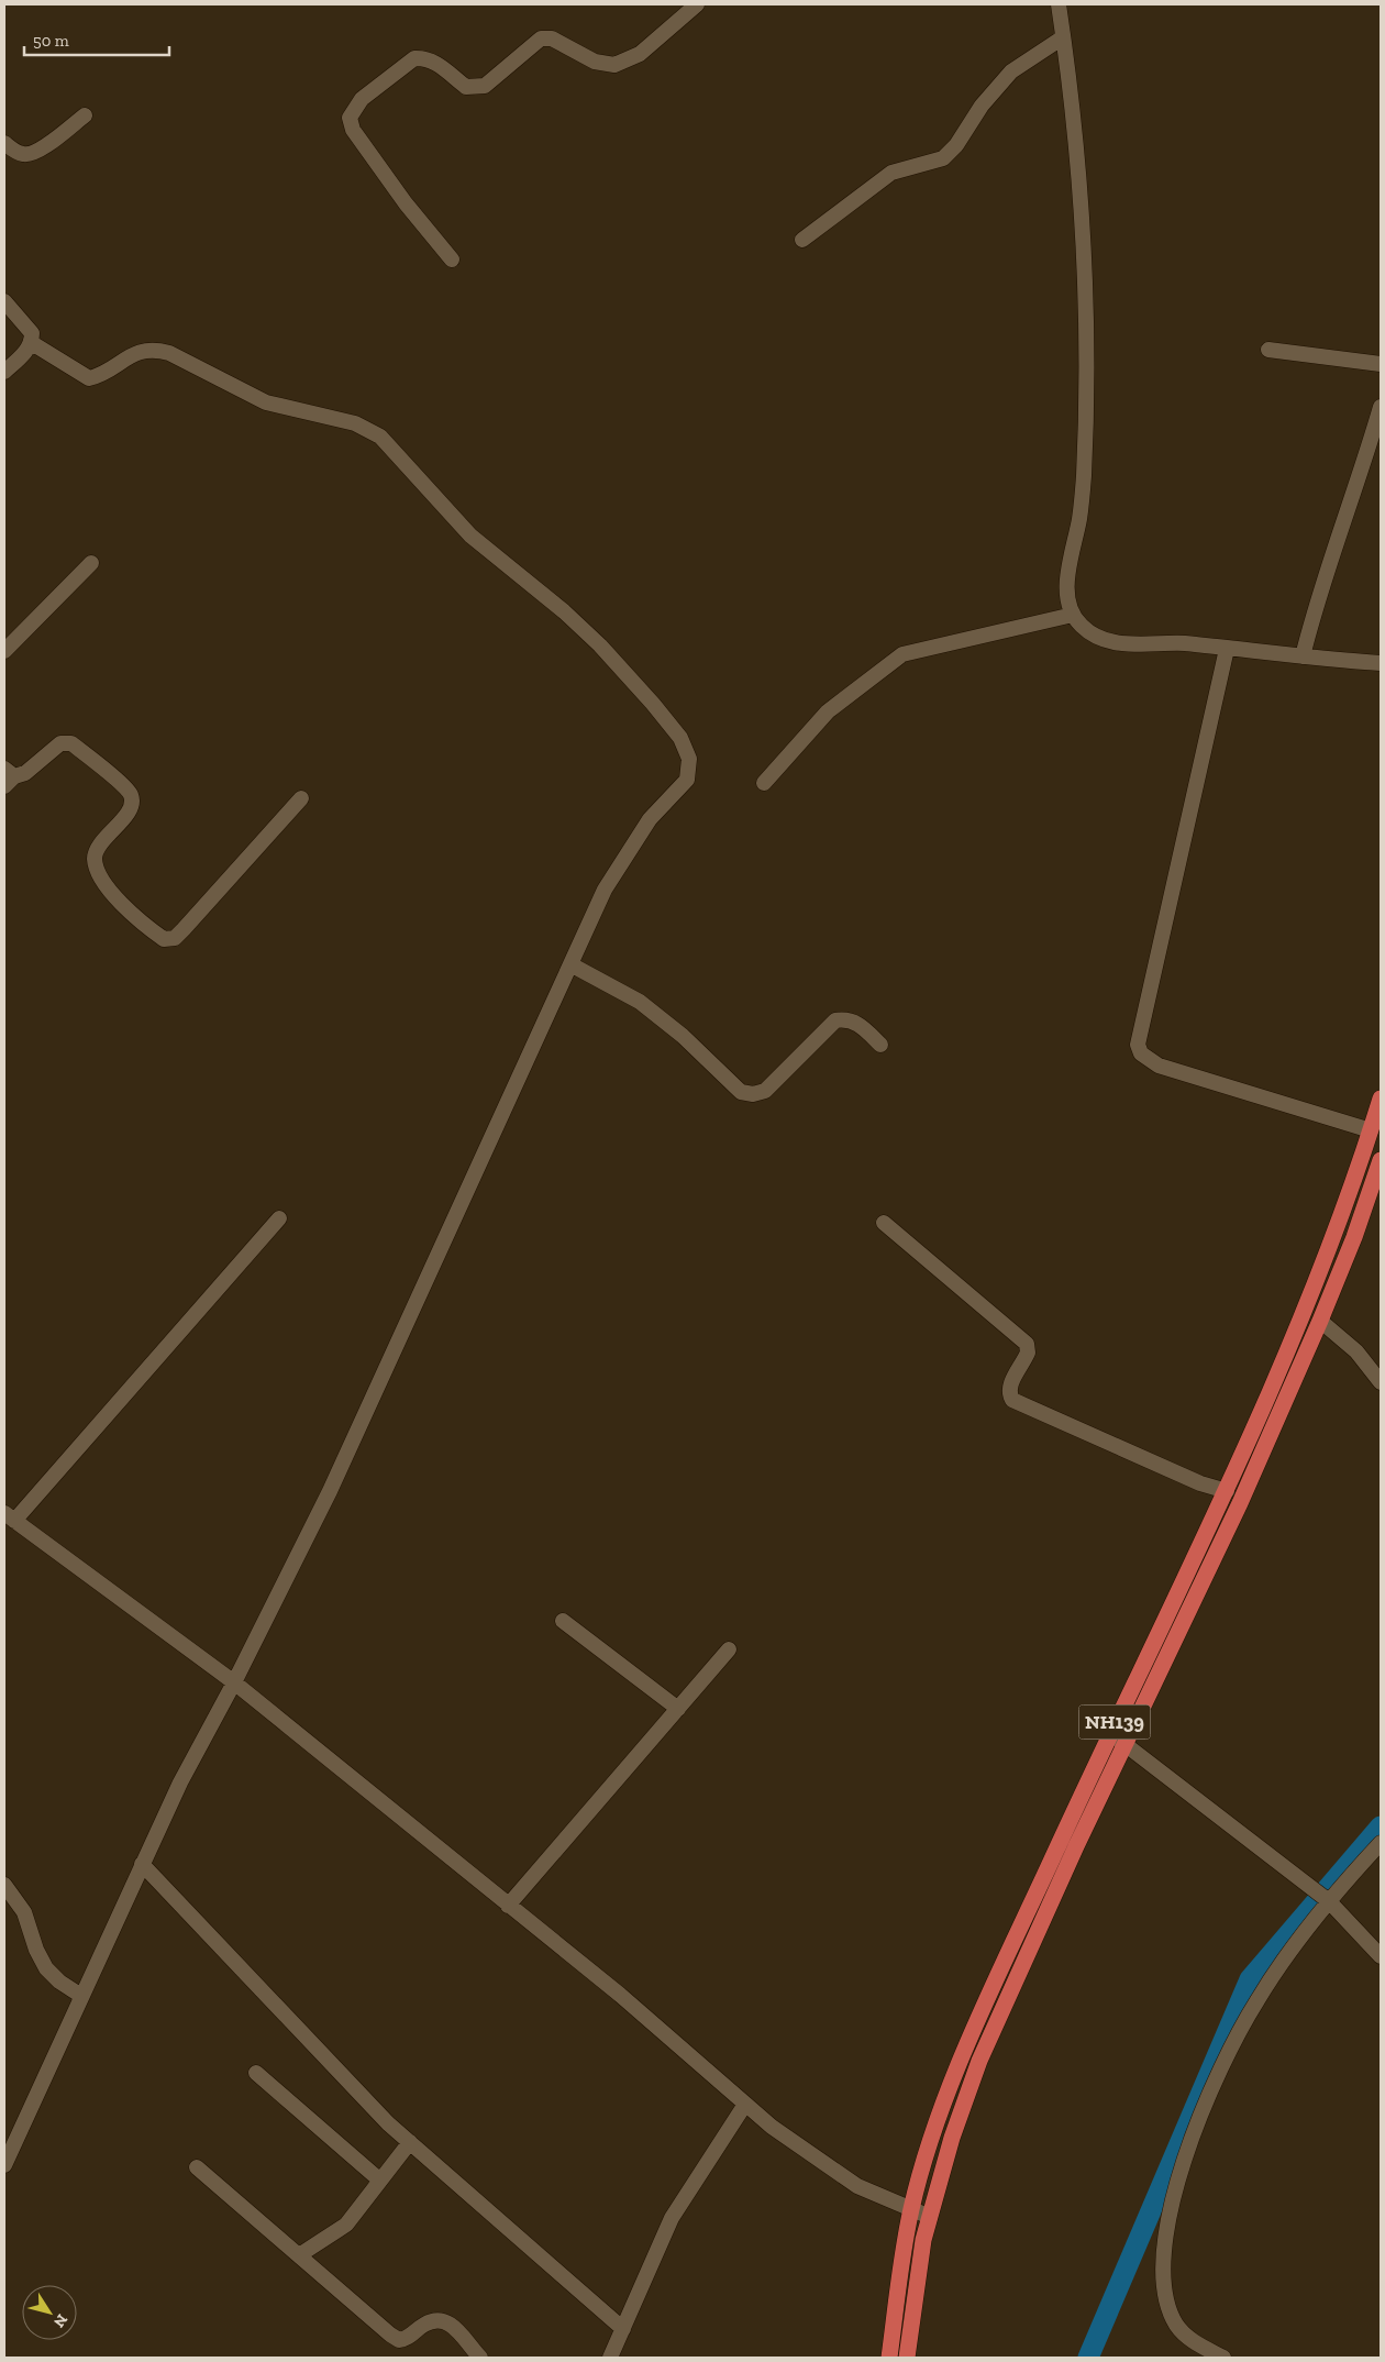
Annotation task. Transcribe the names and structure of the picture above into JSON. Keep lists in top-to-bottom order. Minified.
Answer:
{"streets":{"highway":["NH139"]},"scale_bar":"50 m","north":"bottom right"}
